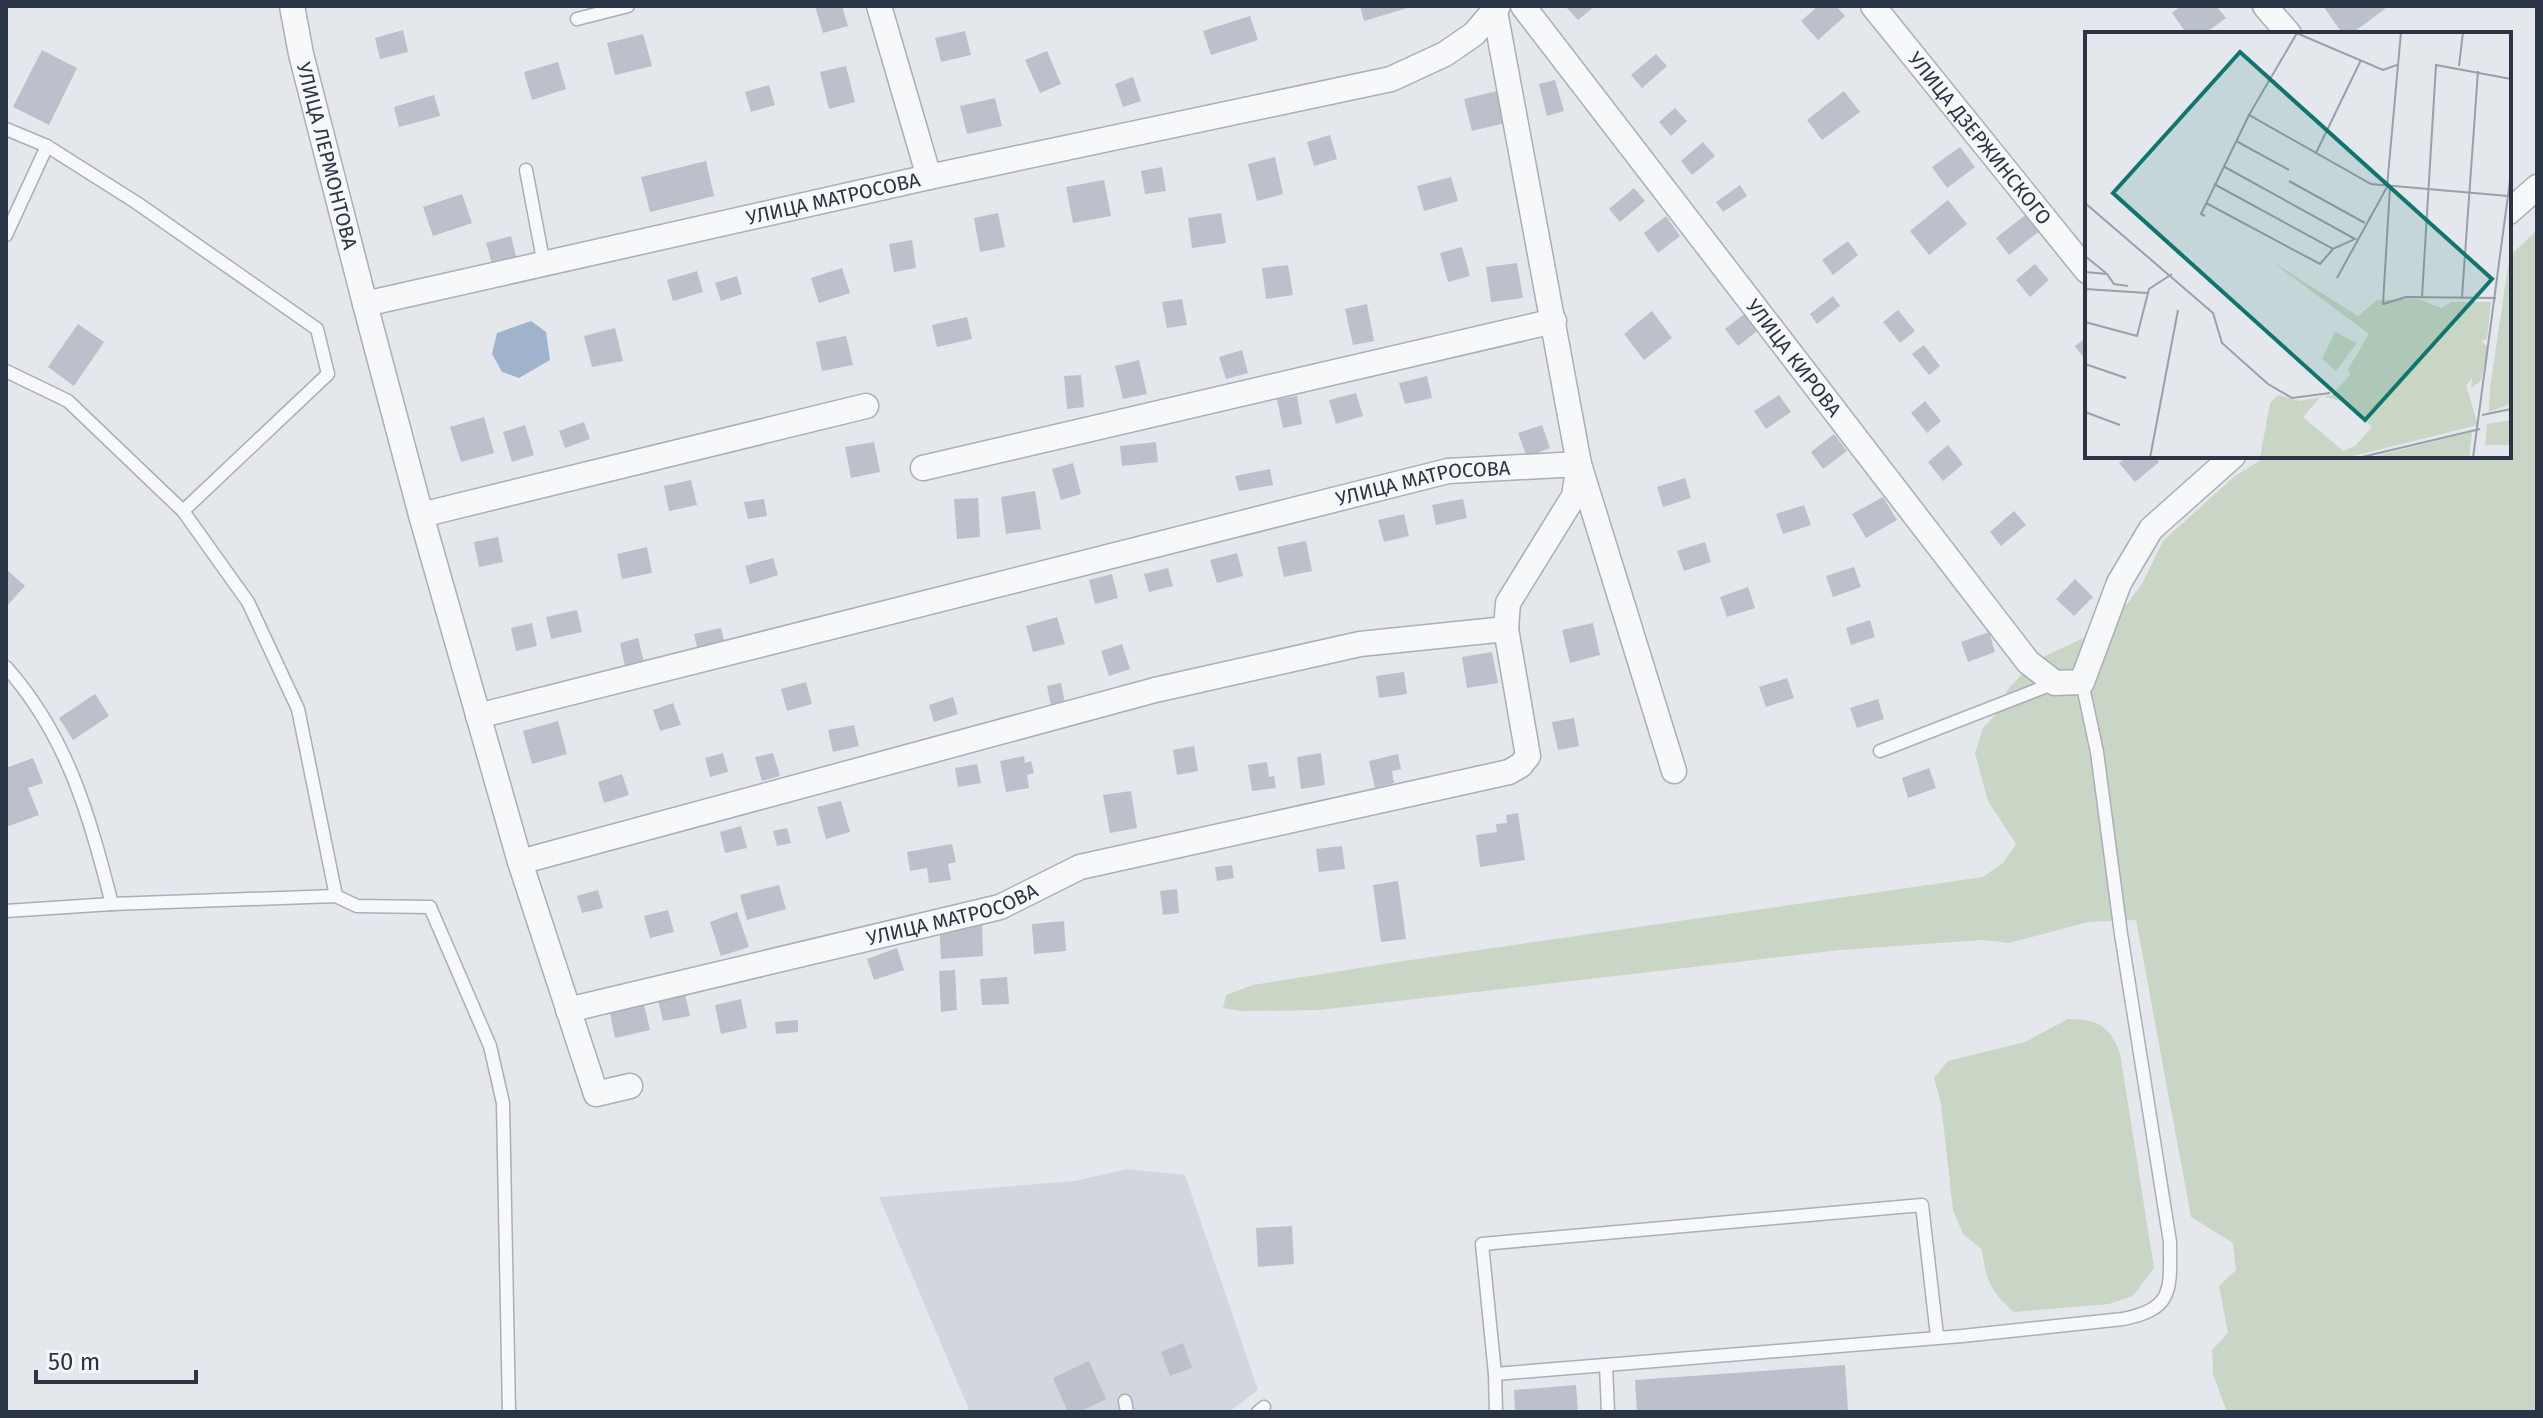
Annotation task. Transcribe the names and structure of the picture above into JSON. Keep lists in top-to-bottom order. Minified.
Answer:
{"streets":{"street":["УЛИЦА ДЗЕРЖИНСКОГО","УЛИЦА ЛЕРМОНТОВА","УЛИЦА МАТРОСОВА","УЛИЦА КИРОВА"]},"crossings":[["УЛИЦА ЛЕРМОНТОВА","УЛИЦА МАТРОСОВА"]],"scale_bar":"50 m"}
